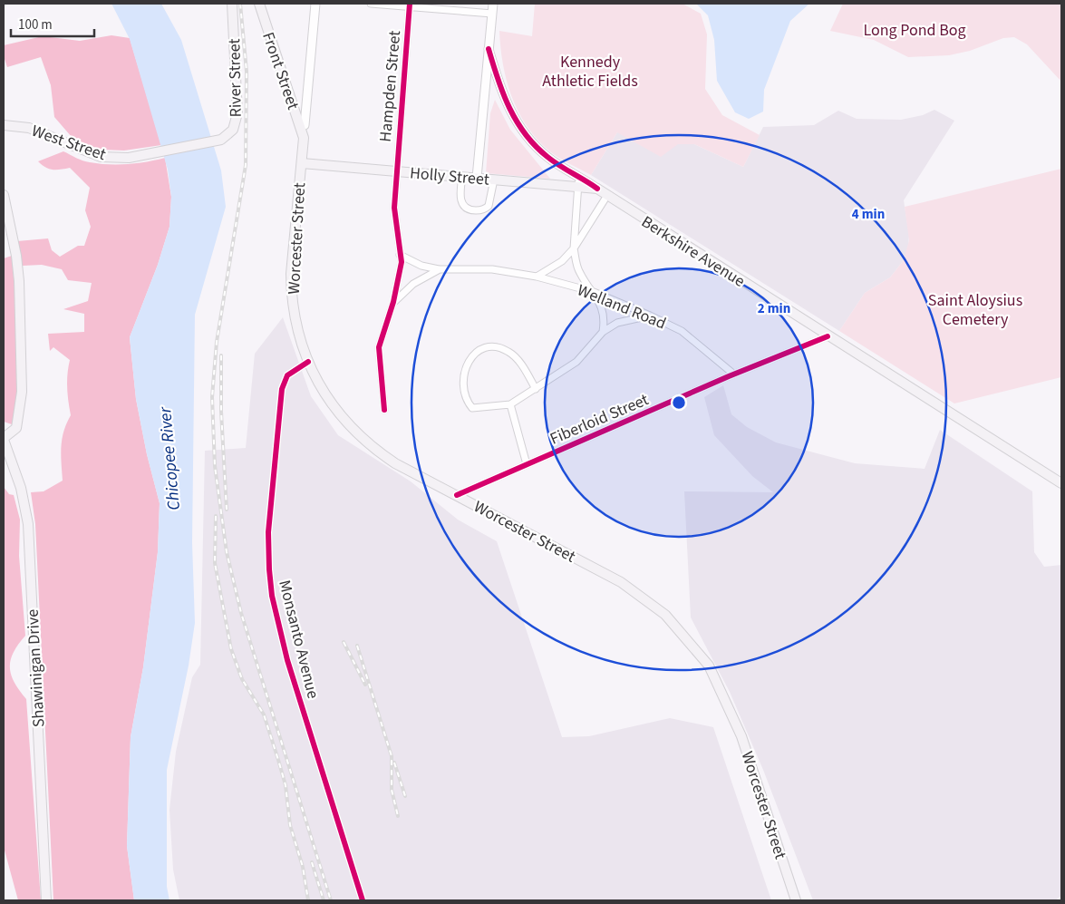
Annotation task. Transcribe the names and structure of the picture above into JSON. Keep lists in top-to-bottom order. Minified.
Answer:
{"streets":{"main road":["Front Street","River Street","West Street","Holly Street","Worcester Street","Berkshire Avenue","Shawinigan Drive"],"street":["Hampden Street","Welland Road","Fiberloid Street","Monsanto Avenue"]},"crossings":[["Front Street","Worcester Street"],["River Street","West Street"],["Hampden Street","Holly Street"],["Hampden Street","Welland Road"],["Holly Street","Worcester Street"],["Holly Street","Berkshire Avenue"],["Worcester Street","Fiberloid Street"],["Worcester Street","Monsanto Avenue"],["Berkshire Avenue","Fiberloid Street"],["Welland Road","Fiberloid Street"]],"water":["Chicopee River"],"parks":["Long Pond Bog","Kennedy Athletic Fields","Saint Aloysius Cemetery"],"scale_bar":"100 m","rings":["4 min","2 min"]}
